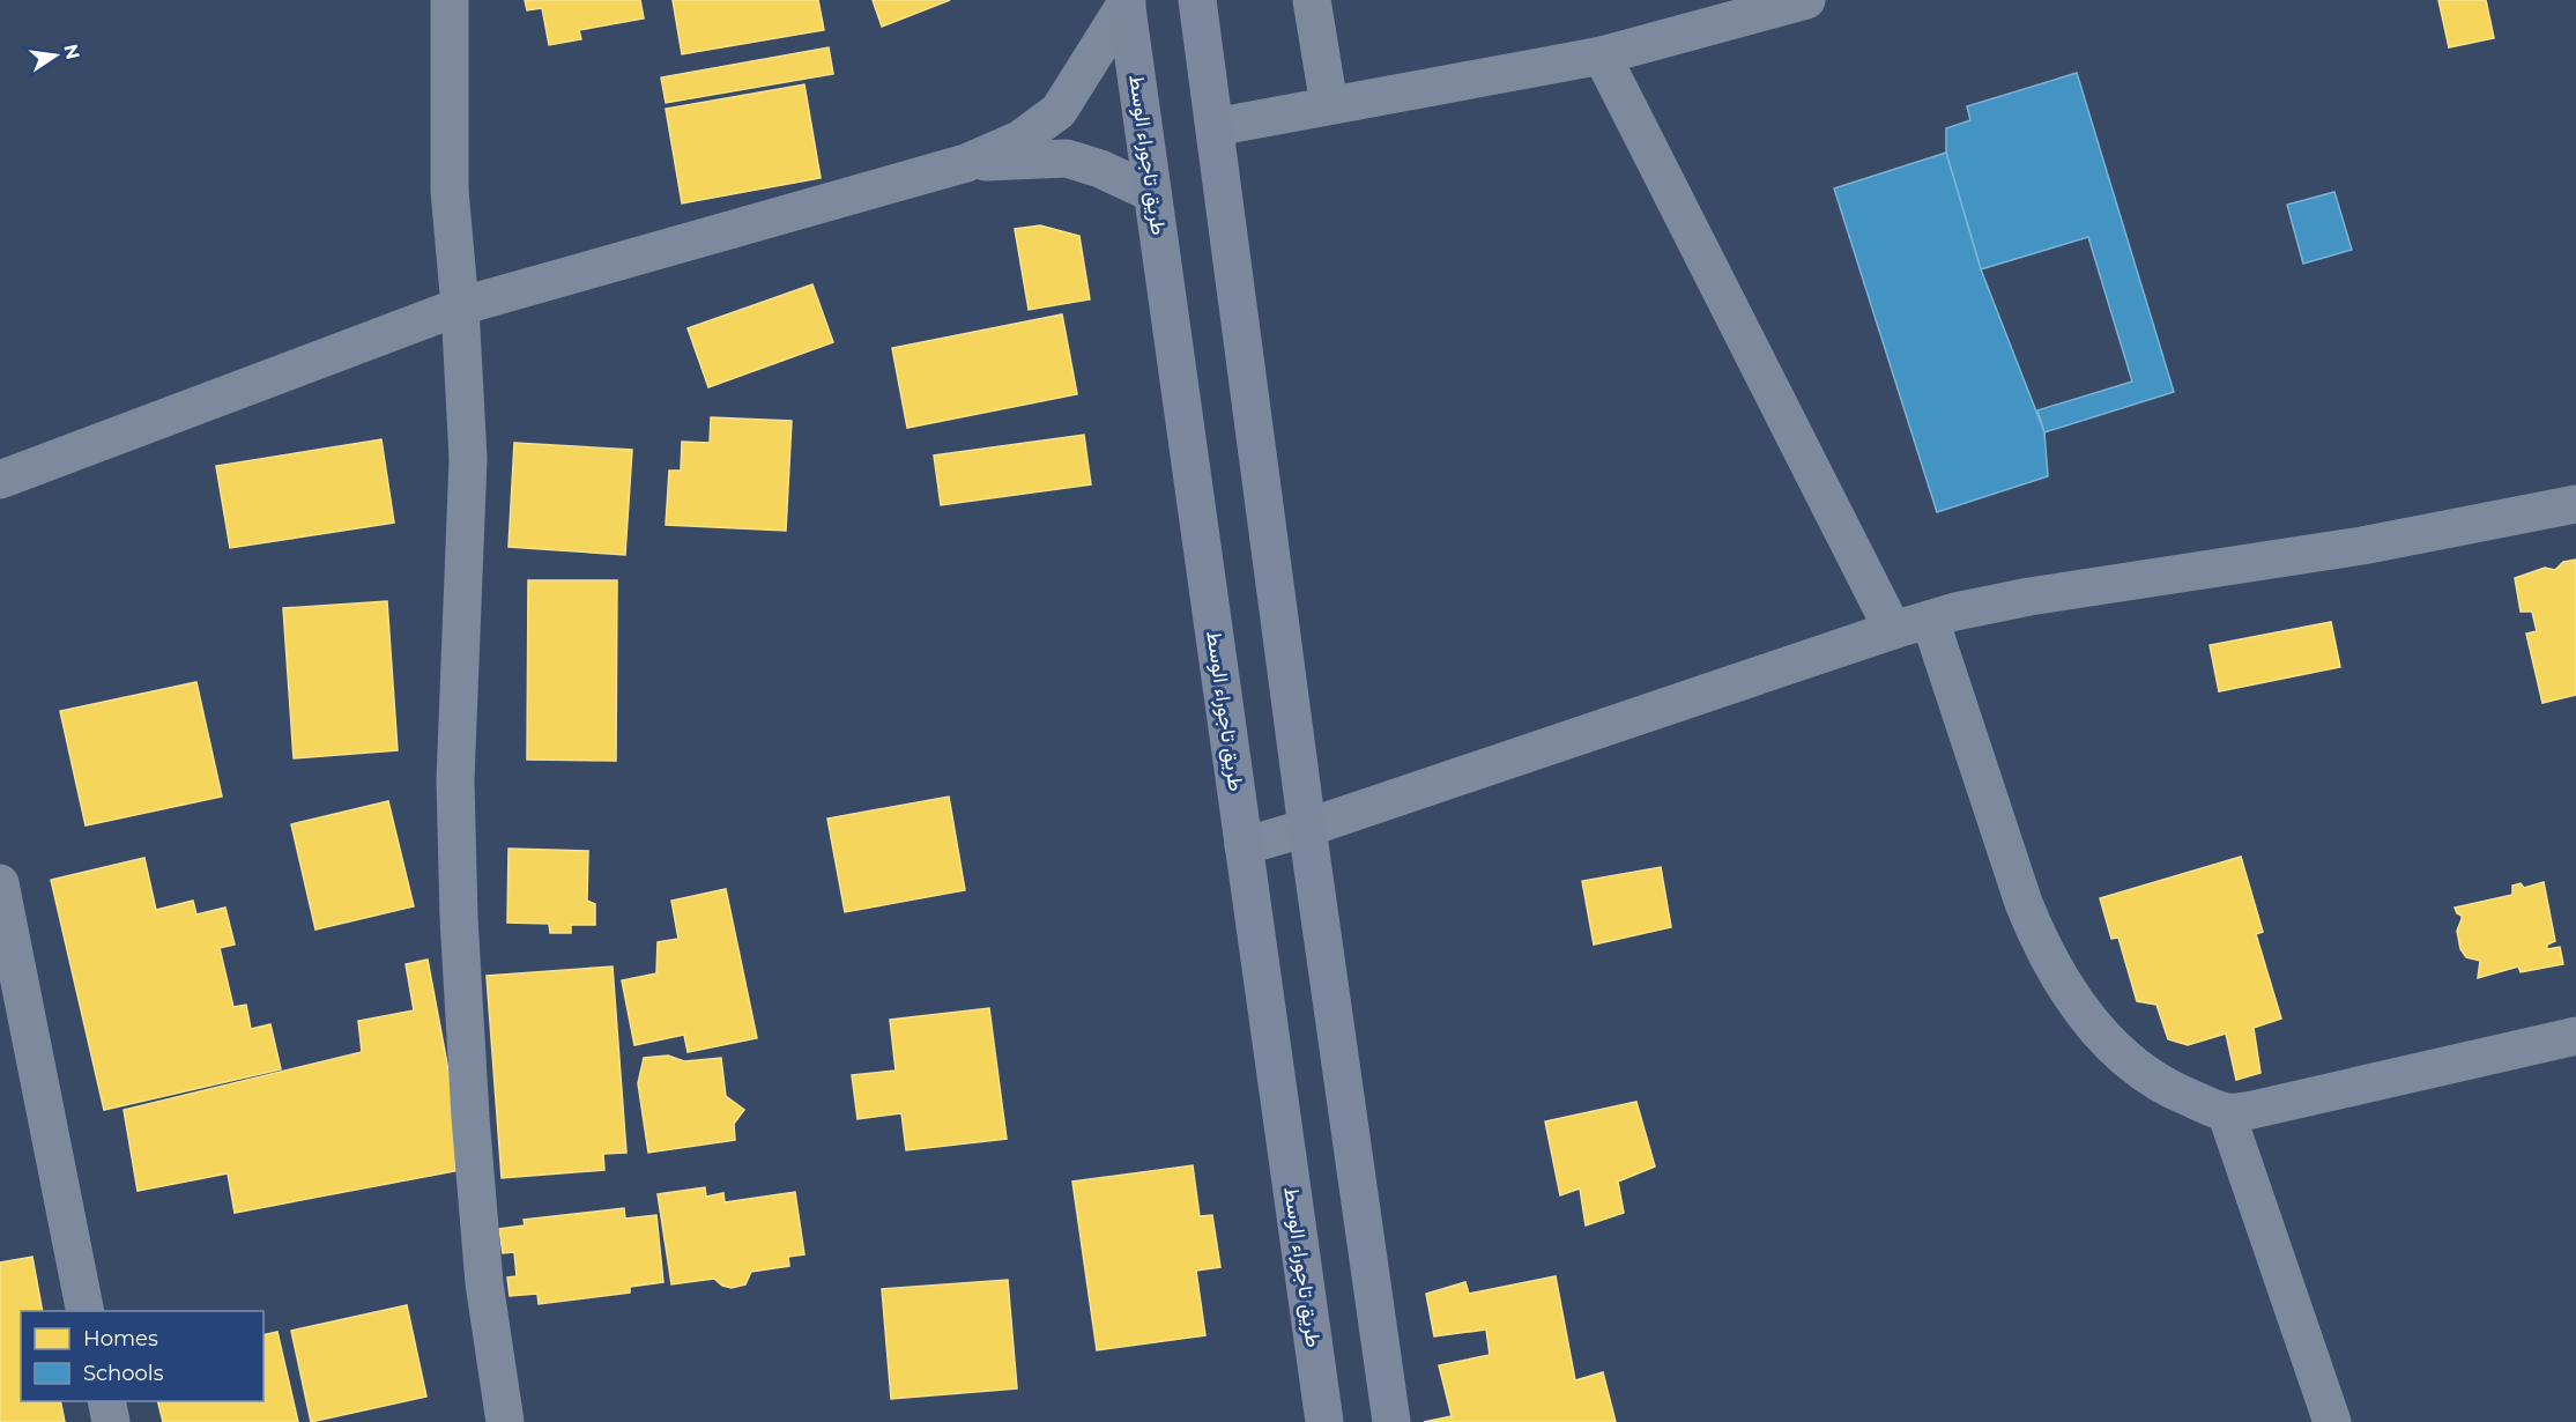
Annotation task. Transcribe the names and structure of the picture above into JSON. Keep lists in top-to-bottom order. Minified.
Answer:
{"streets":{"main road":["طريق تاجوراء الوسط"]},"legend":["Homes","Schools"],"north":"right"}
